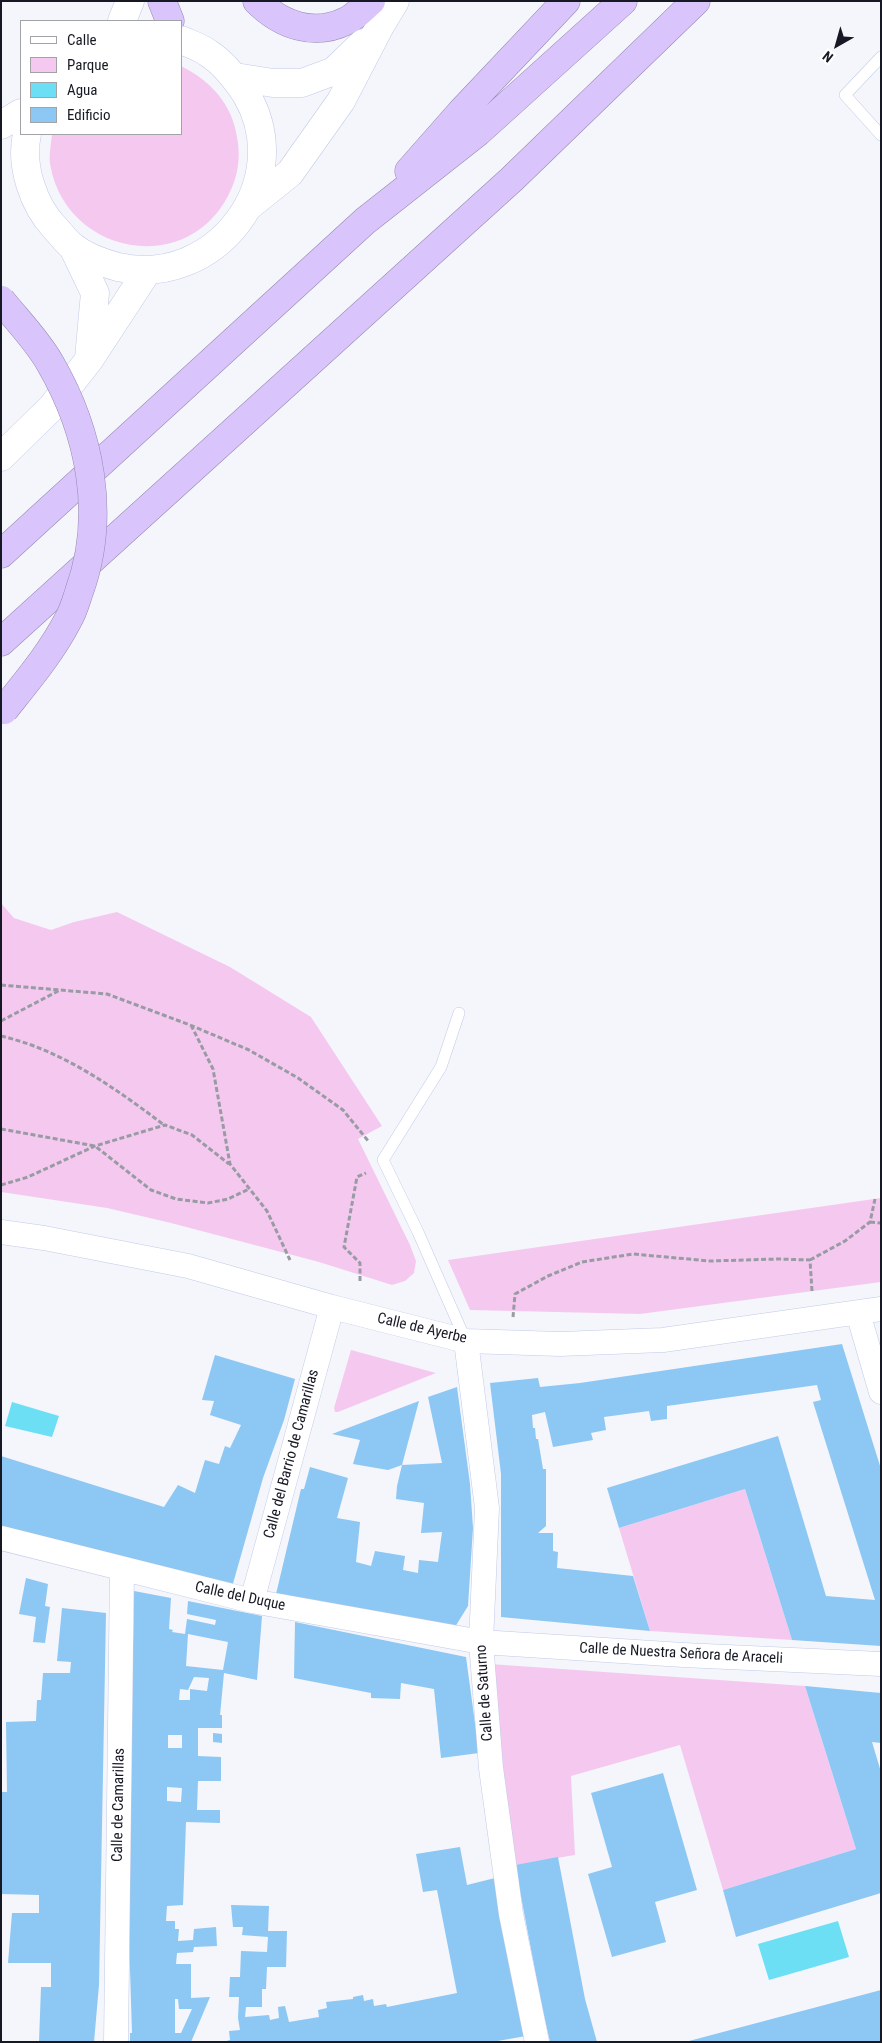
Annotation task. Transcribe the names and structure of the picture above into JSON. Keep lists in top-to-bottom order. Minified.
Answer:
{"streets":{"street":["Calle de Ayerbe","Calle del Barrio de Camarillas","Calle del Duque","Calle de Nuestra Señora de Araceli","Calle de Saturno","Calle de Camarillas"]},"crossings":[["Calle de Ayerbe","Calle del Barrio de Camarillas"],["Calle de Ayerbe","Calle de Saturno"],["Calle del Barrio de Camarillas","Calle del Duque"],["Calle del Duque","Calle de Nuestra Señora de Araceli"],["Calle del Duque","Calle de Saturno"],["Calle del Duque","Calle de Camarillas"],["Calle de Nuestra Señora de Araceli","Calle de Saturno"]],"legend":["Calle","Parque","Agua","Edificio"],"north":"bottom left"}
